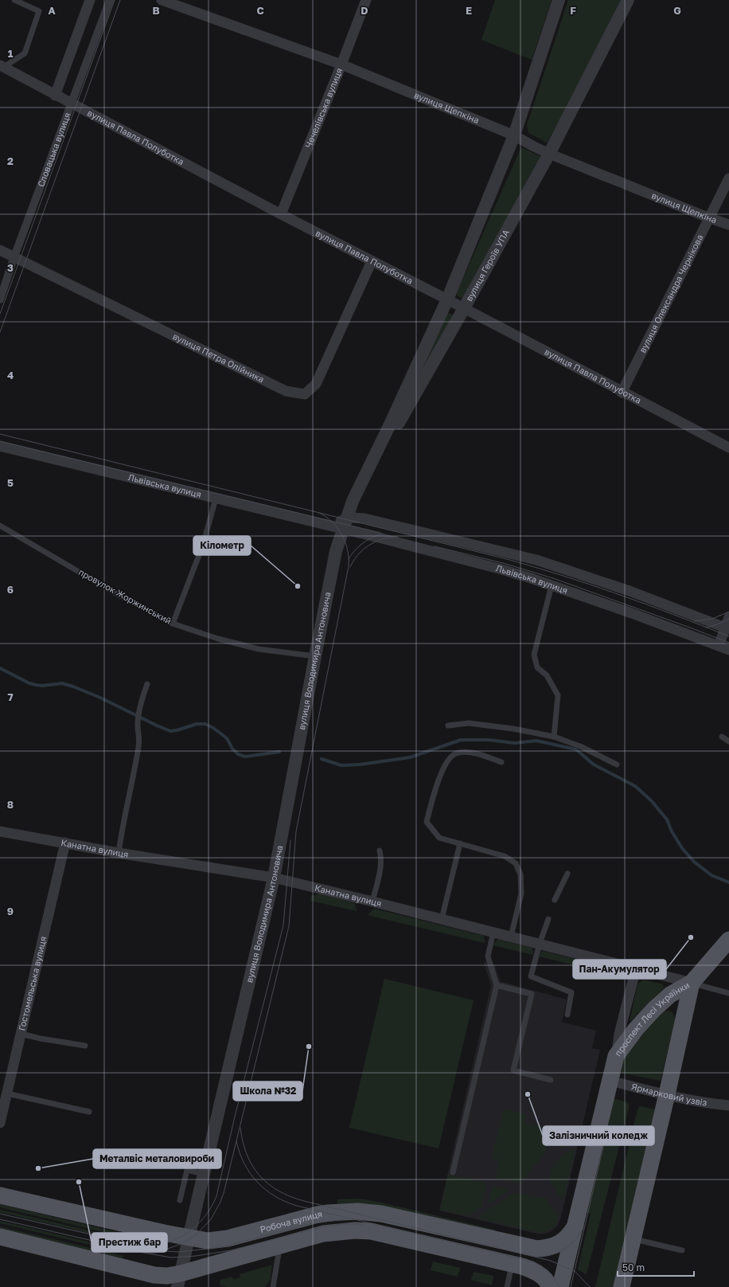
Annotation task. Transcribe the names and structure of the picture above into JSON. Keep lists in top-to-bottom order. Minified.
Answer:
{"streets":{"main road":["проспект Лесі Українки","Робоча вулиця"],"street":["Чечелівська вулиця","вулиця Щепкіна","вулиця Павла Полуботка","Словацька вулиця","вулиця Героїв УПА","вулиця Олександра Чернікова","вулиця Петра Олійника","Львівська вулиця","вулиця Володимира Антоновича","Канатна вулиця","Гостомельська вулиця","Ярмарковий узвіз"],"lane":["провулок Жоржинський"]},"crossings":[["Чечелівська вулиця","вулиця Щепкіна"],["Чечелівська вулиця","вулиця Павла Полуботка"],["вулиця Щепкіна","вулиця Героїв УПА"],["вулиця Щепкіна","вулиця Олександра Чернікова"],["вулиця Павла Полуботка","Словацька вулиця"],["вулиця Павла Полуботка","вулиця Героїв УПА"],["вулиця Павла Полуботка","вулиця Олександра Чернікова"],["вулиця Павла Полуботка","вулиця Петра Олійника"],["Словацька вулиця","вулиця Петра Олійника"],["вулиця Героїв УПА","Львівська вулиця"],["вулиця Героїв УПА","вулиця Володимира Антоновича"],["Львівська вулиця","вулиця Володимира Антоновича"],["провулок Жоржинський","вулиця Володимира Антоновича"],["вулиця Володимира Антоновича","Канатна вулиця"],["вулиця Володимира Антоновича","Робоча вулиця"],["Канатна вулиця","Гостомельська вулиця"],["Канатна вулиця","проспект Лесі Українки"],["проспект Лесі Українки","Ярмарковий узвіз"],["проспект Лесі Українки","Робоча вулиця"]],"places":["Кілометр","Пан-Акумулятор","Школа №32","Залізничний коледж","Металвіс металовироби","Престиж бар"],"scale_bar":"50 m","grid":{"columns":["A","B","C","D","E","F","G"],"rows":["1","2","3","4","5","6","7","8","9"]}}
